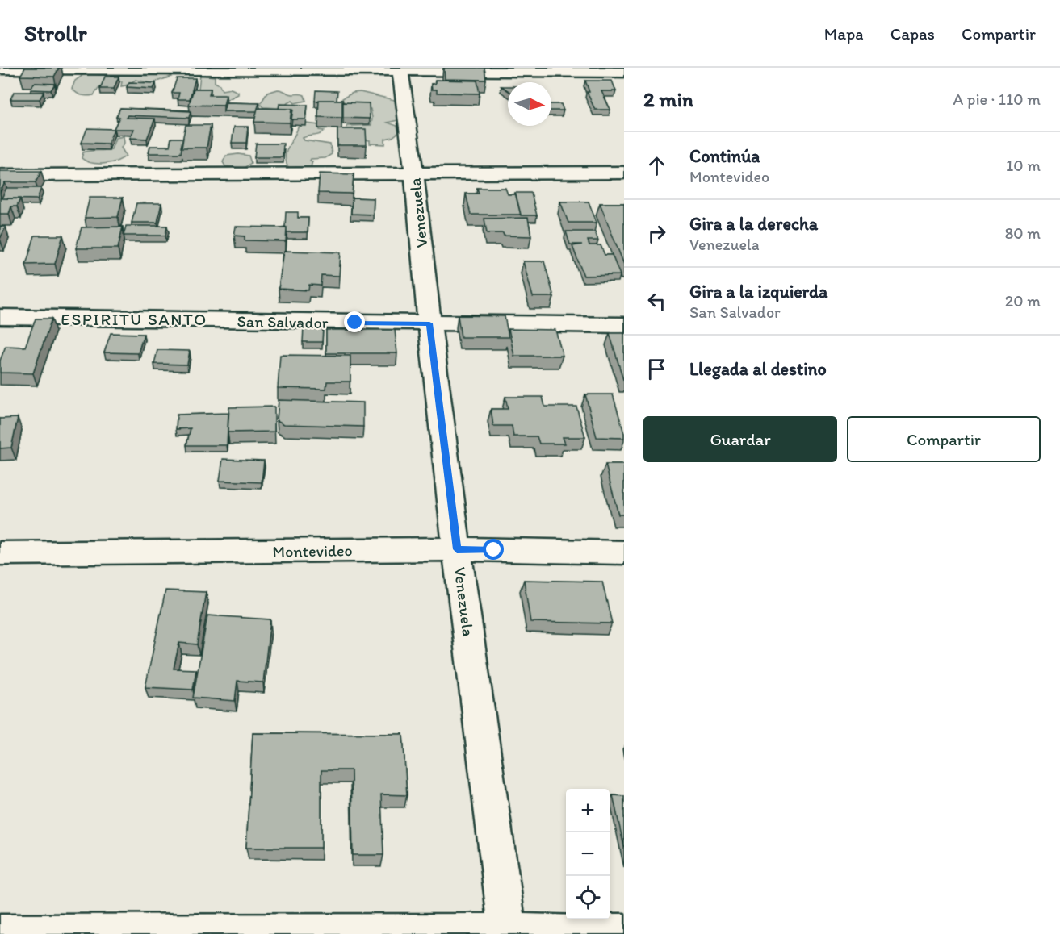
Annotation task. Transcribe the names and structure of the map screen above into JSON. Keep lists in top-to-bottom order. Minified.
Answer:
{"streets":{"street":["Venezuela","San Salvador","Montevideo"]},"crossings":[["Venezuela","San Salvador"],["Venezuela","Montevideo"]],"districts":["ESPIRITU SANTO"],"north":"right","page":{"header":"Strollr","nav":["Mapa","Capas","Compartir"],"heading":["2 min","A pie · 110 m"],"list":[["Continúa","Montevideo","10 m"],["Gira a la derecha","Venezuela","80 m"],["Gira a la izquierda","San Salvador","20 m"],"Llegada al destino"],"buttons":["Guardar","Compartir"],"map_buttons":["+","−"]}}
